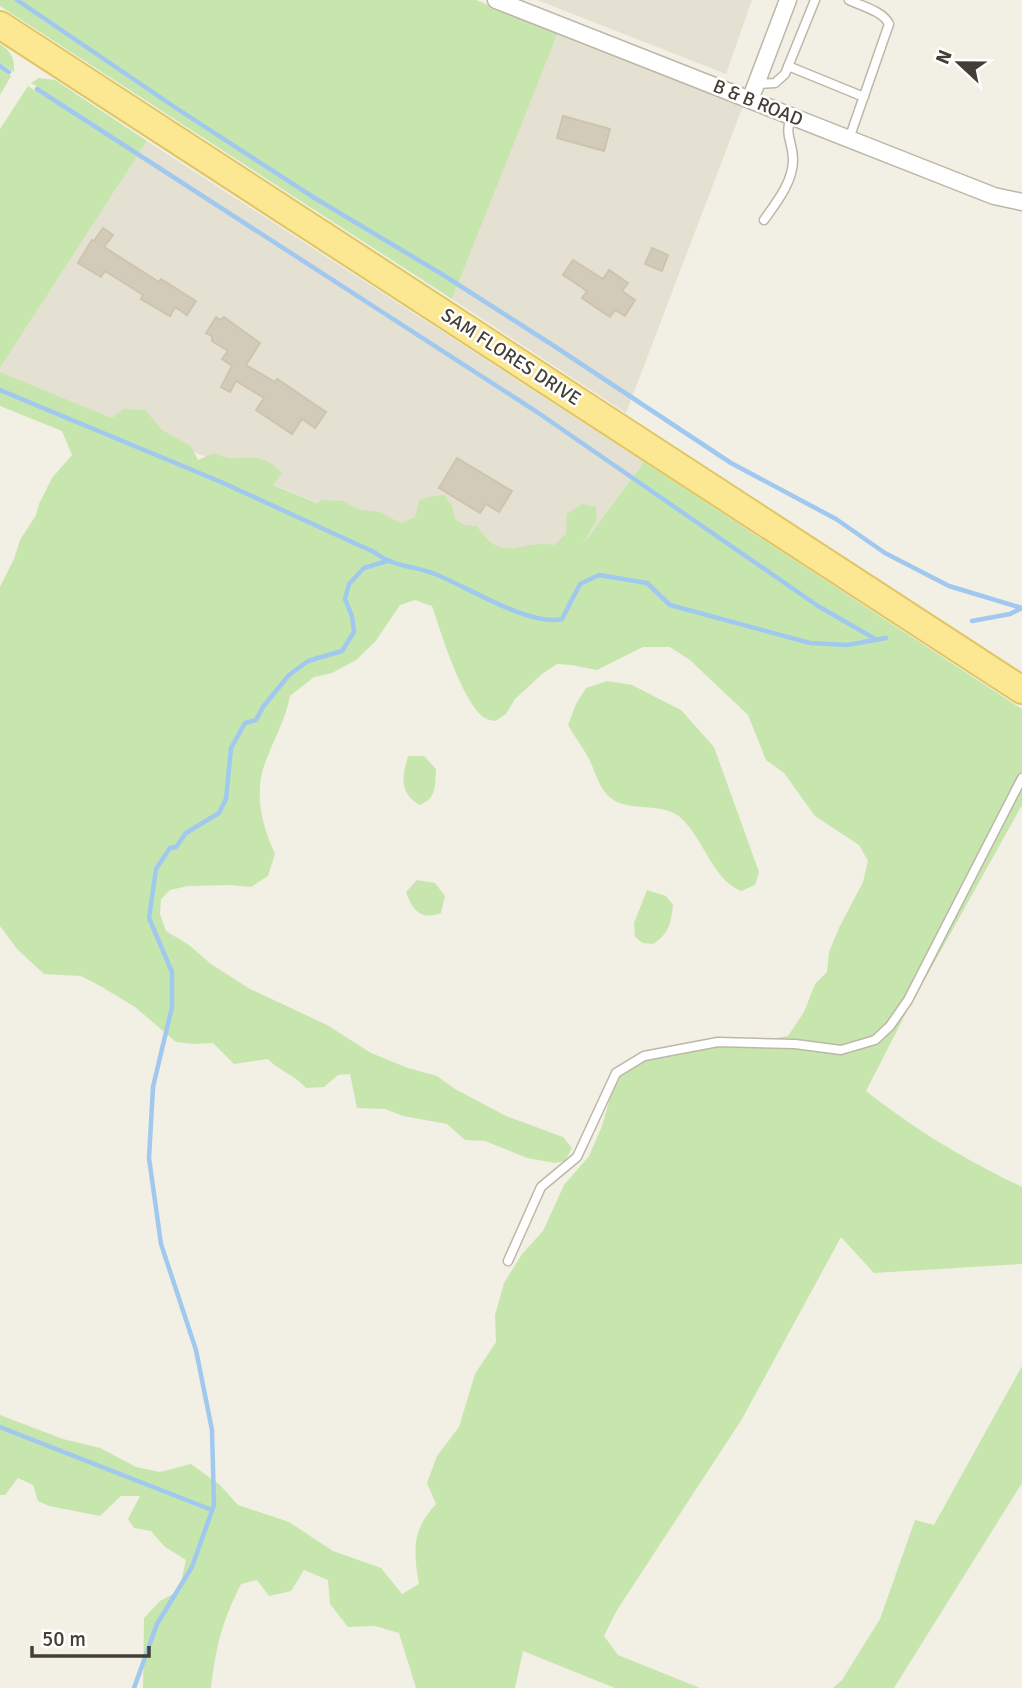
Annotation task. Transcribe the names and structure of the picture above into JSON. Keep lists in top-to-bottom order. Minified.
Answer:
{"streets":{"main road":["SAM FLORES DRIVE"],"street":["B & B ROAD"]},"scale_bar":"50 m","north":"left"}
